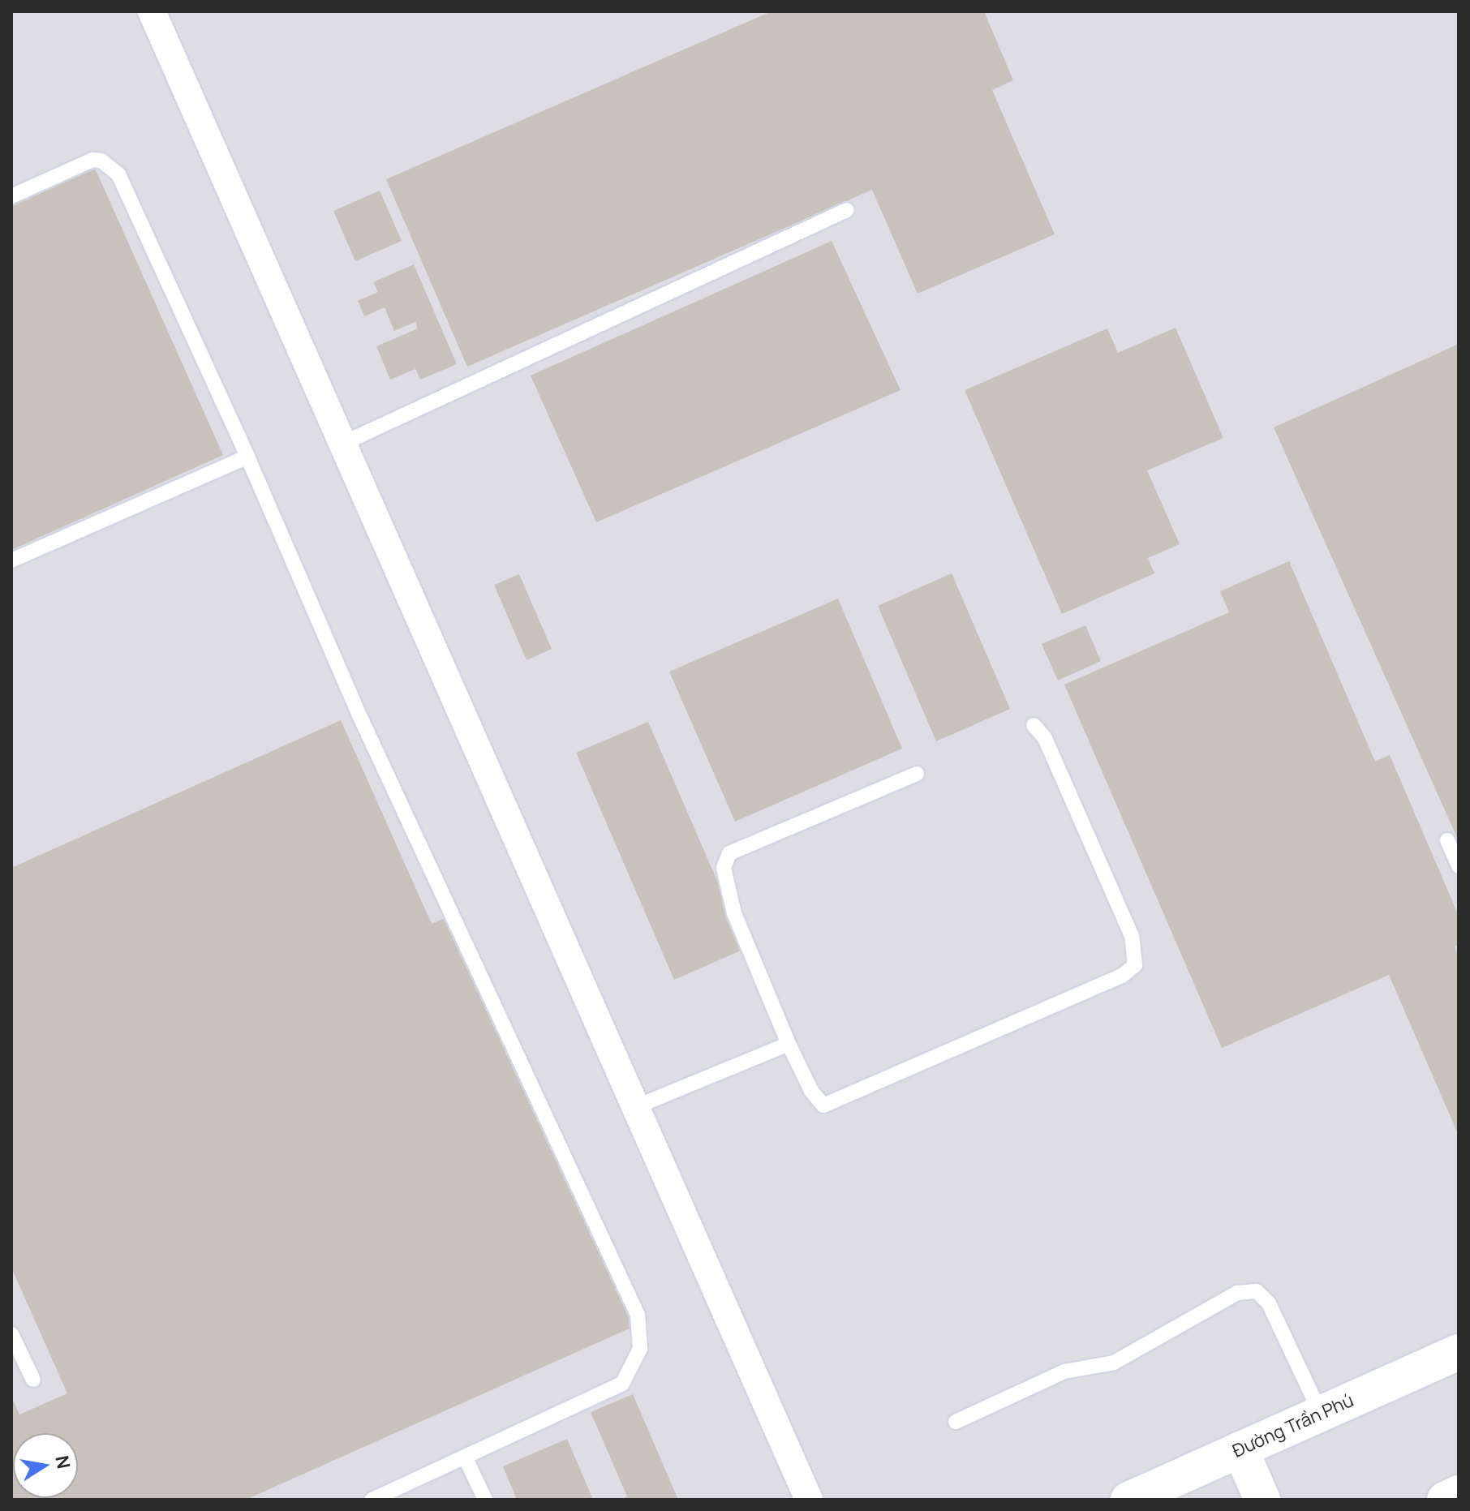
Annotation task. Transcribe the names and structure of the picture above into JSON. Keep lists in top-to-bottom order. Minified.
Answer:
{"streets":{"main road":["Đường Trần Phú"]},"north":"right"}
